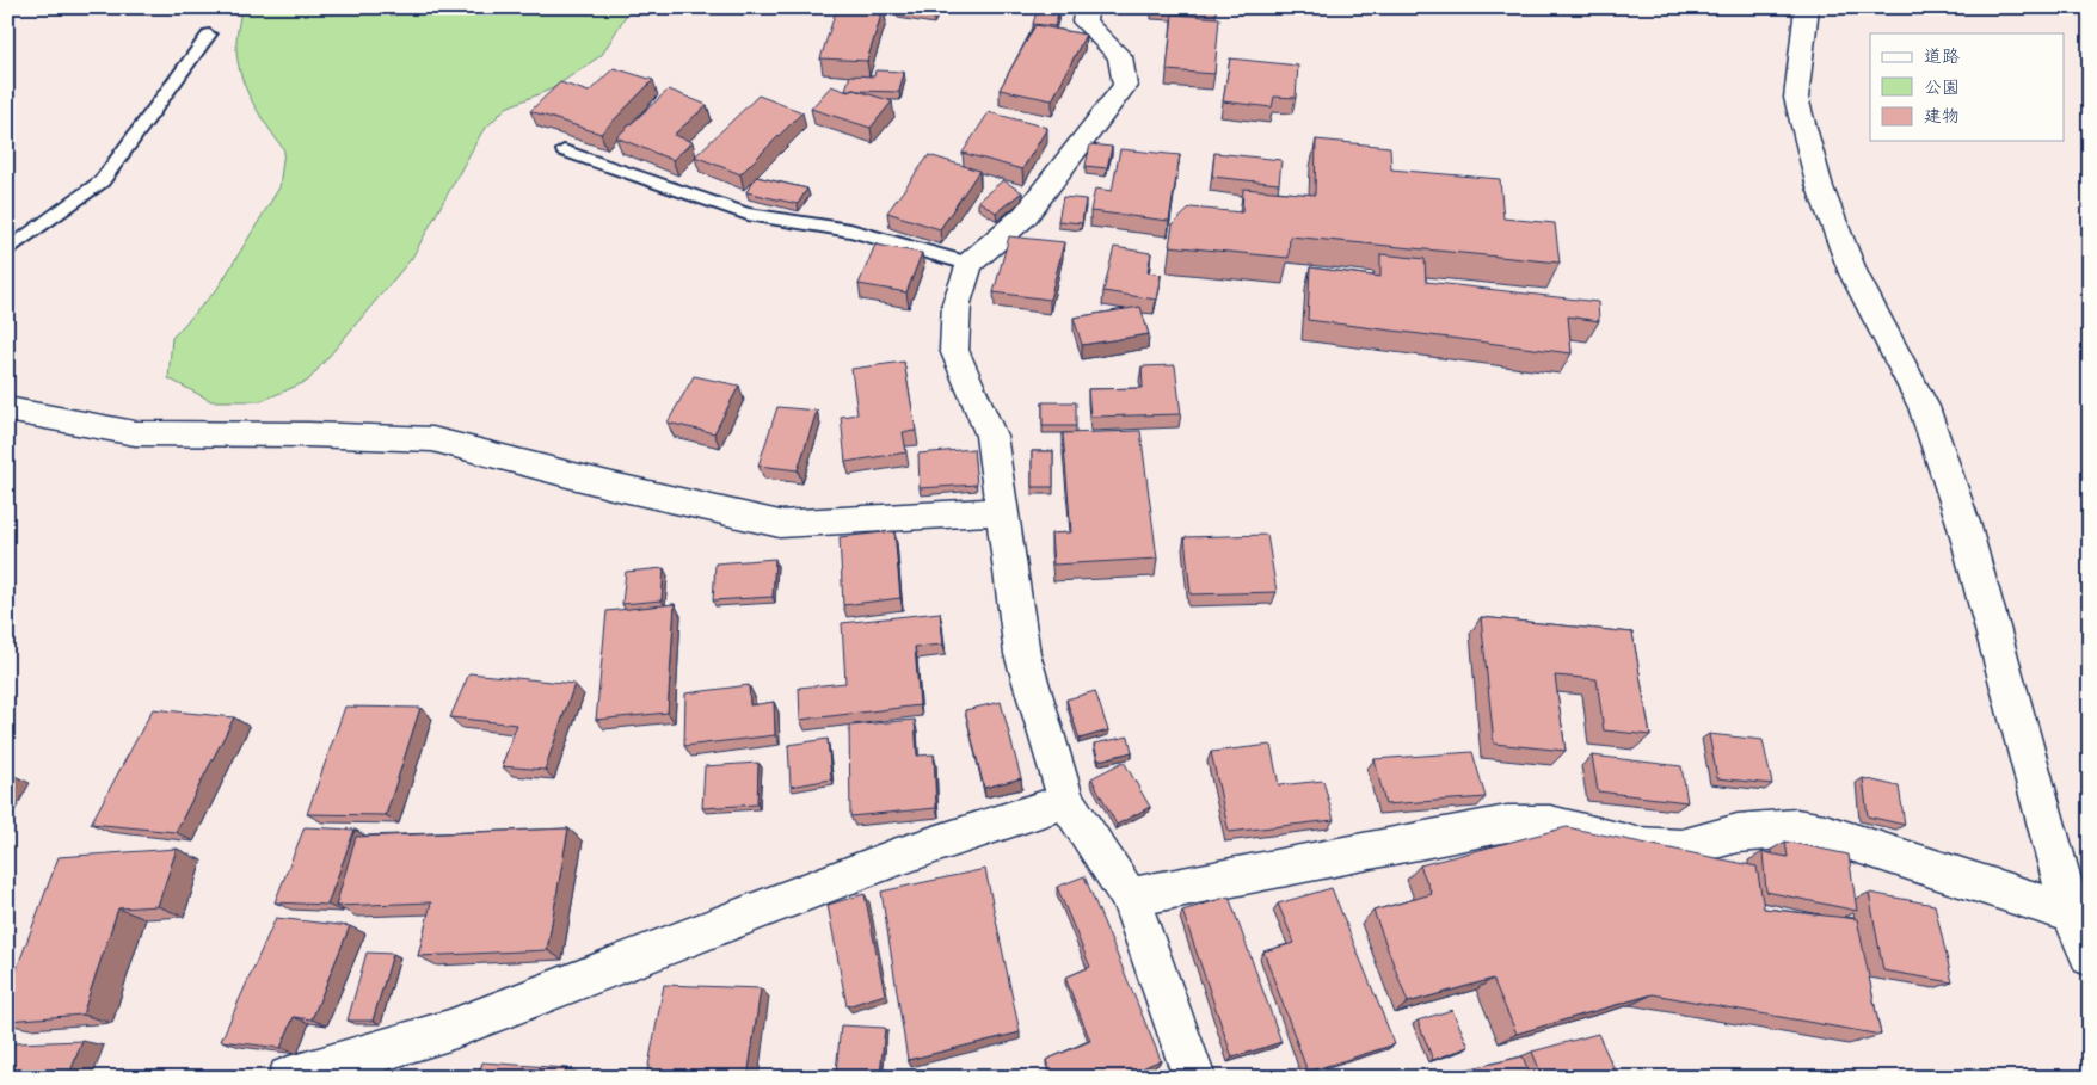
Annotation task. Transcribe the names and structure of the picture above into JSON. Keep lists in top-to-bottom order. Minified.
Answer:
{"legend":["道路","公園","建物"]}
